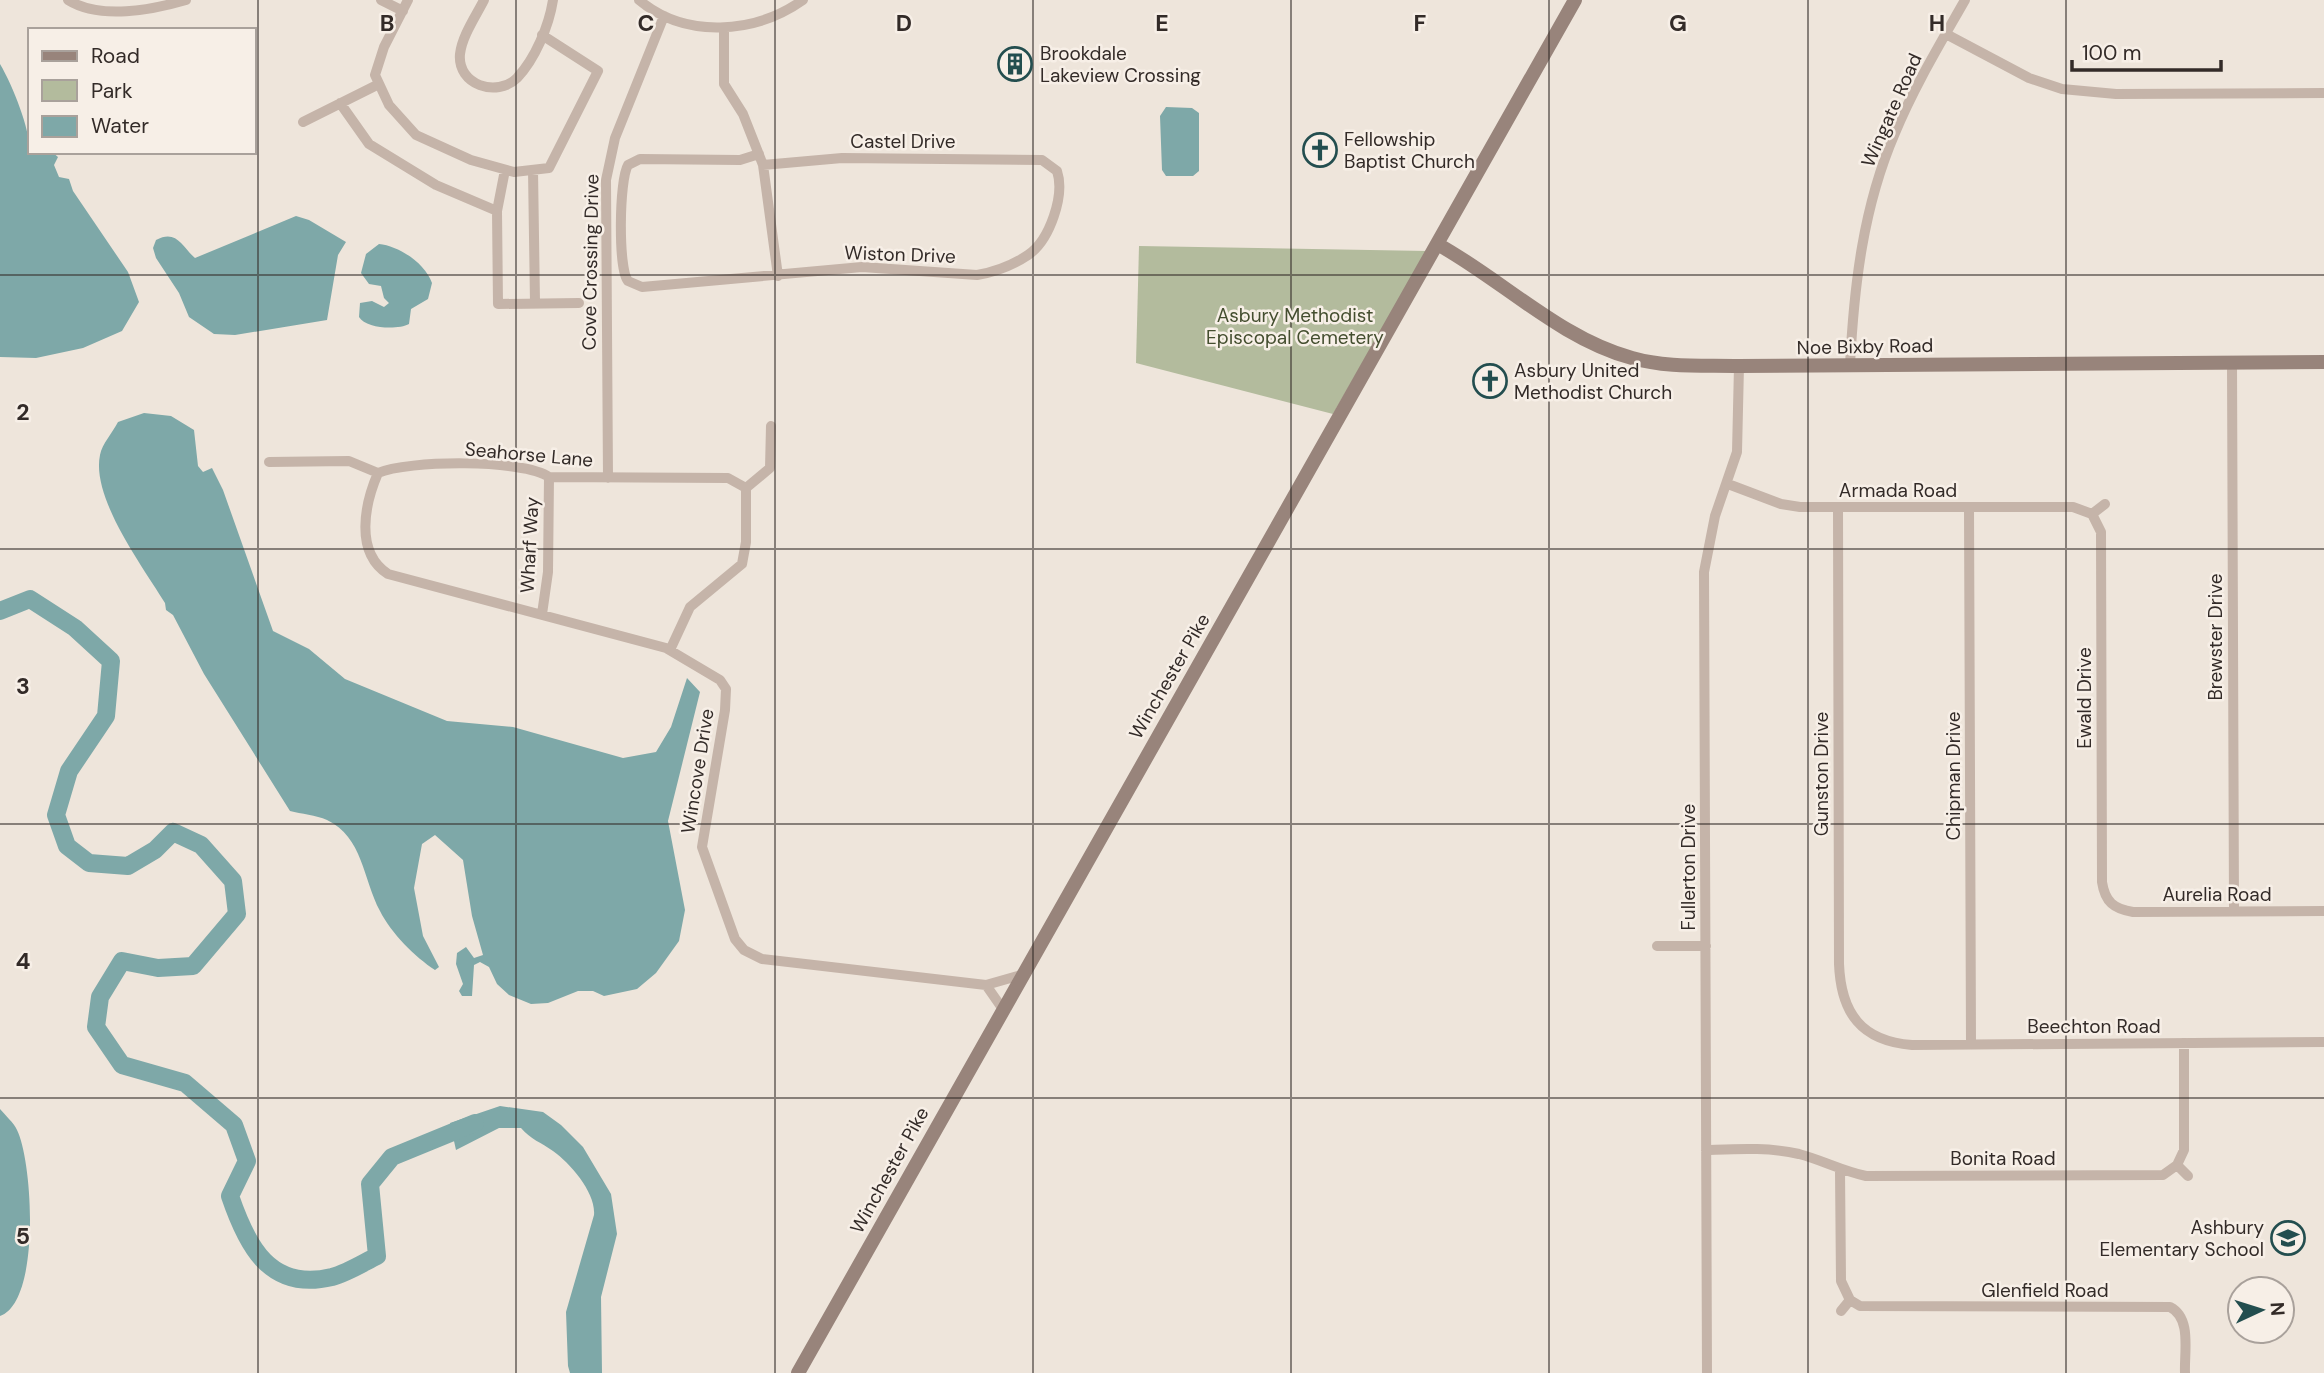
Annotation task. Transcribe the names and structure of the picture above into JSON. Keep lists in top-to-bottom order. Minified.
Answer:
{"streets":{"main road":["Noe Bixby Road","Winchester Pike"],"street":["Wingate Road","Castel Drive","Wiston Drive","Cove Crossing Drive","Seahorse Lane","Armada Road","Wharf Way","Brewster Drive","Ewald Drive","Wincove Drive","Gunston Drive","Chipman Drive","Fullerton Drive","Aurelia Road","Beechton Road","Bonita Road","Glenfield Road"]},"crossings":[["Wingate Road","Noe Bixby Road"],["Castel Drive","Wiston Drive"],["Cove Crossing Drive","Seahorse Lane"],["Noe Bixby Road","Brewster Drive"],["Noe Bixby Road","Winchester Pike"],["Noe Bixby Road","Fullerton Drive"],["Seahorse Lane","Wharf Way"],["Seahorse Lane","Wincove Drive"],["Armada Road","Ewald Drive"],["Armada Road","Gunston Drive"],["Armada Road","Chipman Drive"],["Armada Road","Fullerton Drive"],["Wharf Way","Wincove Drive"],["Brewster Drive","Aurelia Road"],["Winchester Pike","Wincove Drive"],["Ewald Drive","Aurelia Road"],["Gunston Drive","Beechton Road"],["Chipman Drive","Beechton Road"],["Fullerton Drive","Bonita Road"]],"parks":["Asbury Methodist Episcopal Cemetery"],"places":{"building":["Brookdale Lakeview Crossing"],"church":["Fellowship Baptist Church","Asbury United Methodist Church"],"school or university":["Ashbury Elementary School"]},"legend":["Road","Park","Water"],"scale_bar":"100 m","north":"right","grid":{"columns":["B","C","D","E","F","G","H"],"rows":["2","3","4","5"]}}
